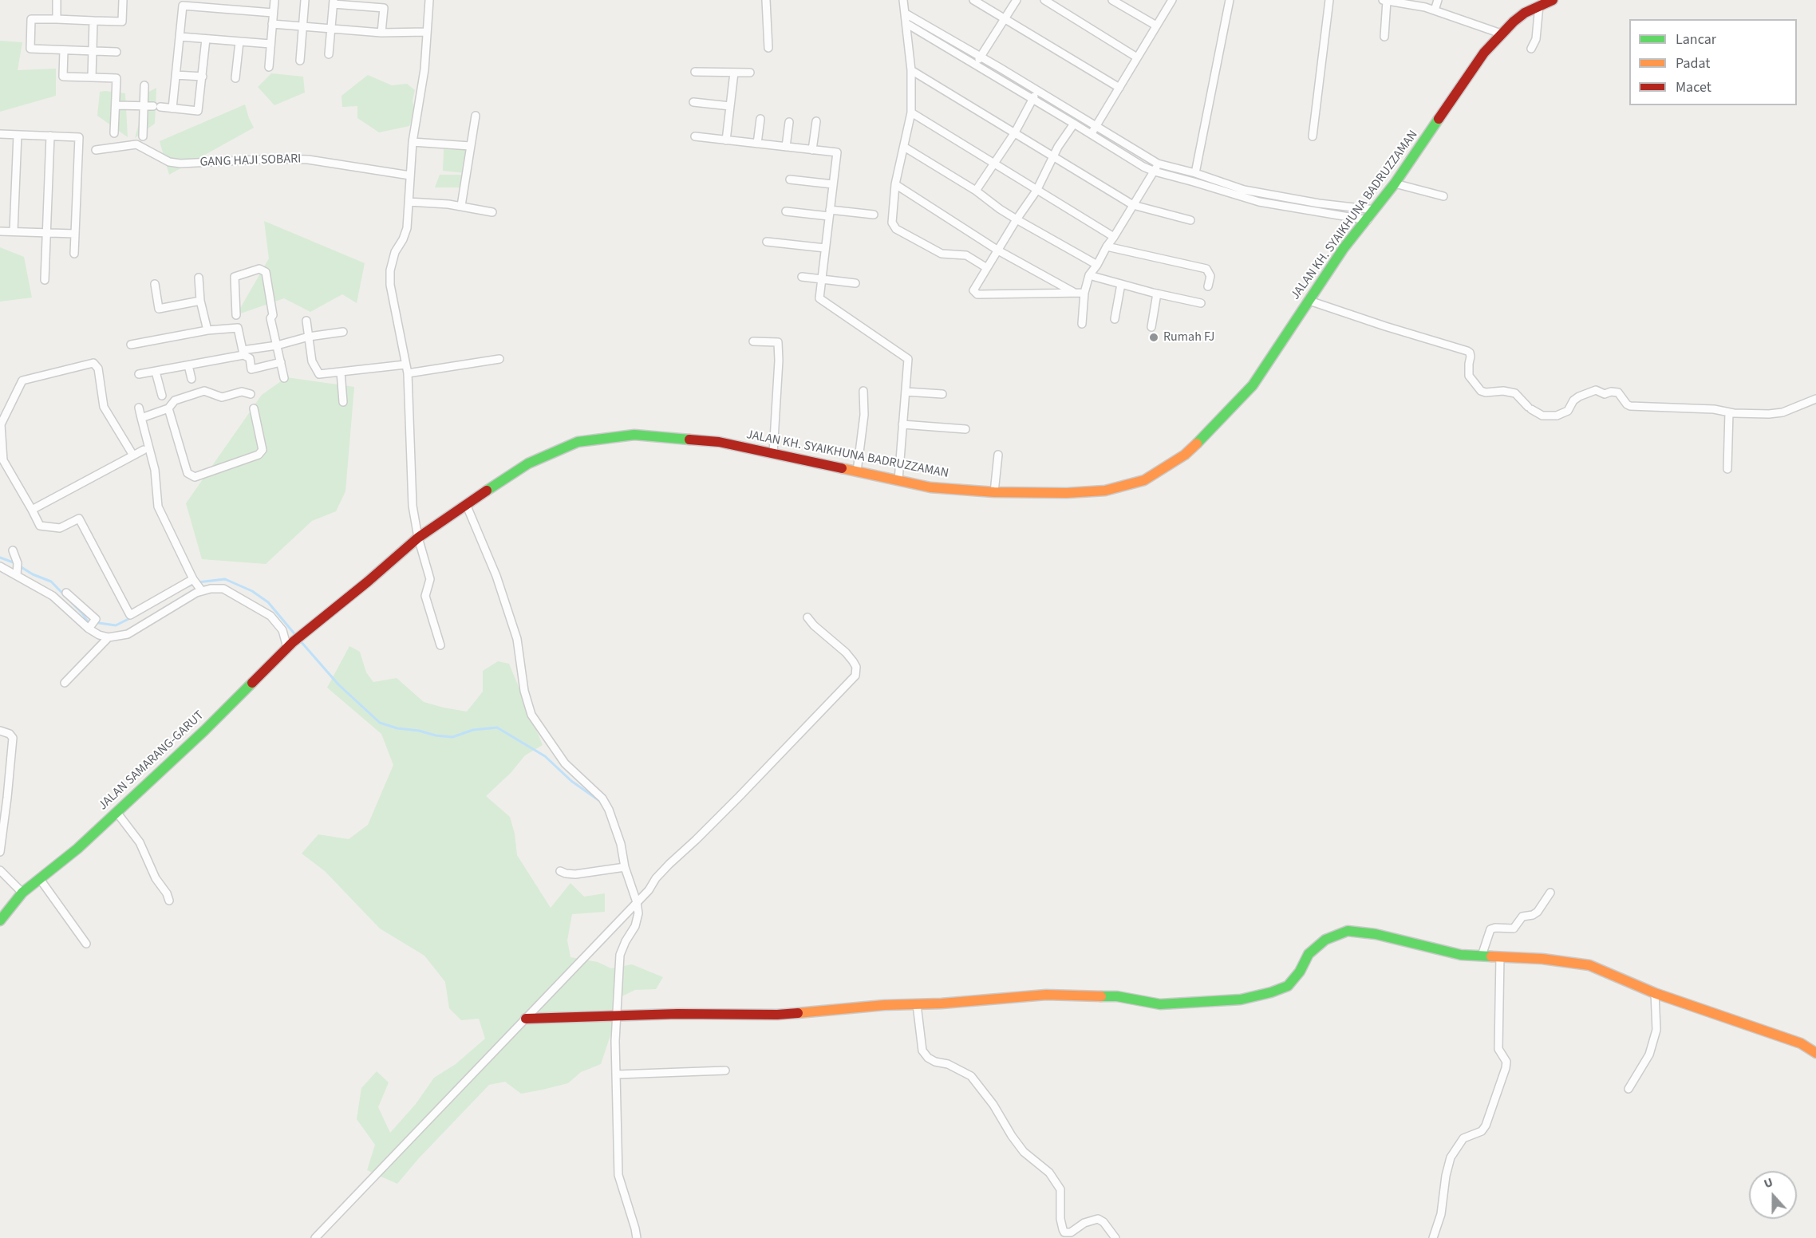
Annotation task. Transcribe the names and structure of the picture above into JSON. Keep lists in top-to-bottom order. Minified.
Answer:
{"streets":{"main road":["JALAN KH. SYAIKHUNA BADRUZZAMAN","JALAN SAMARANG-GARUT"],"street":["GANG HAJI SOBARI"]},"crossings":[["JALAN KH. SYAIKHUNA BADRUZZAMAN","JALAN SAMARANG-GARUT"]],"places":["Rumah FJ"],"legend":["Lancar","Padat","Macet"],"north":"top"}
